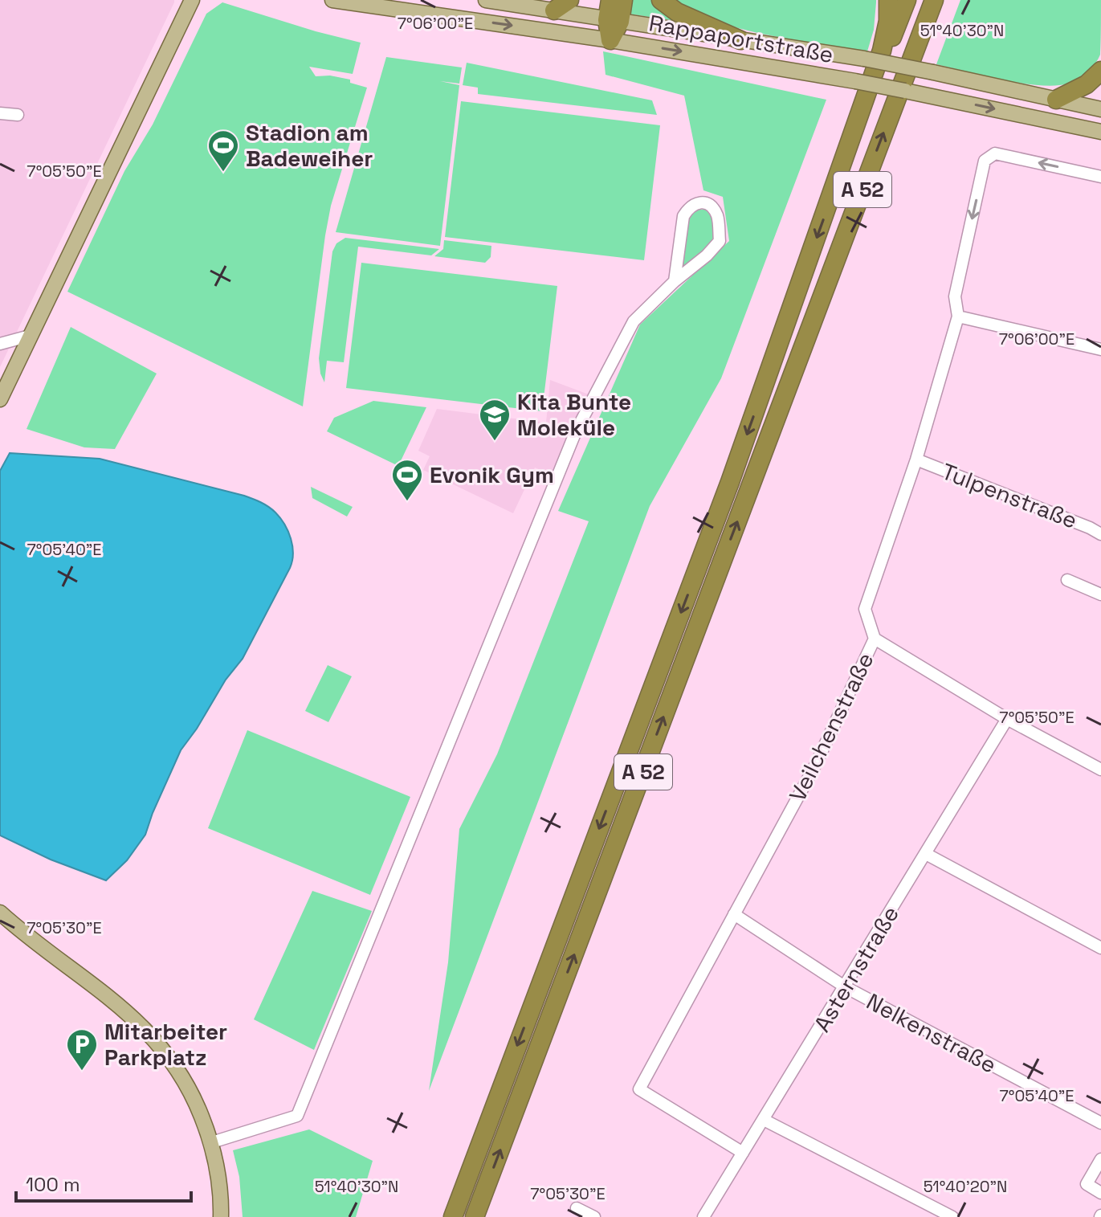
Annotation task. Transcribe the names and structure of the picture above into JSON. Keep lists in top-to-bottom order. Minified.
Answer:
{"streets":{"highway":["A 52"],"main road":["Rappaportstraße"],"street":["Tulpenstraße","Veilchenstraße","Asternstraße","Nelkenstraße"]},"crossings":[["Tulpenstraße","Veilchenstraße"],["Veilchenstraße","Asternstraße"],["Veilchenstraße","Nelkenstraße"],["Asternstraße","Nelkenstraße"]],"places":{"sports":["Stadion am Badeweiher","Evonik Gym"],"school or university":["Kita Bunte Moleküle"],"parking":["Mitarbeiter Parkplatz"]},"scale_bar":"100 m","coordinates":["7°06'00\"E","51°40'30\"N","7°05'50\"E","7°05'40\"E","7°05'30\"E","51°40'20\"N"]}
